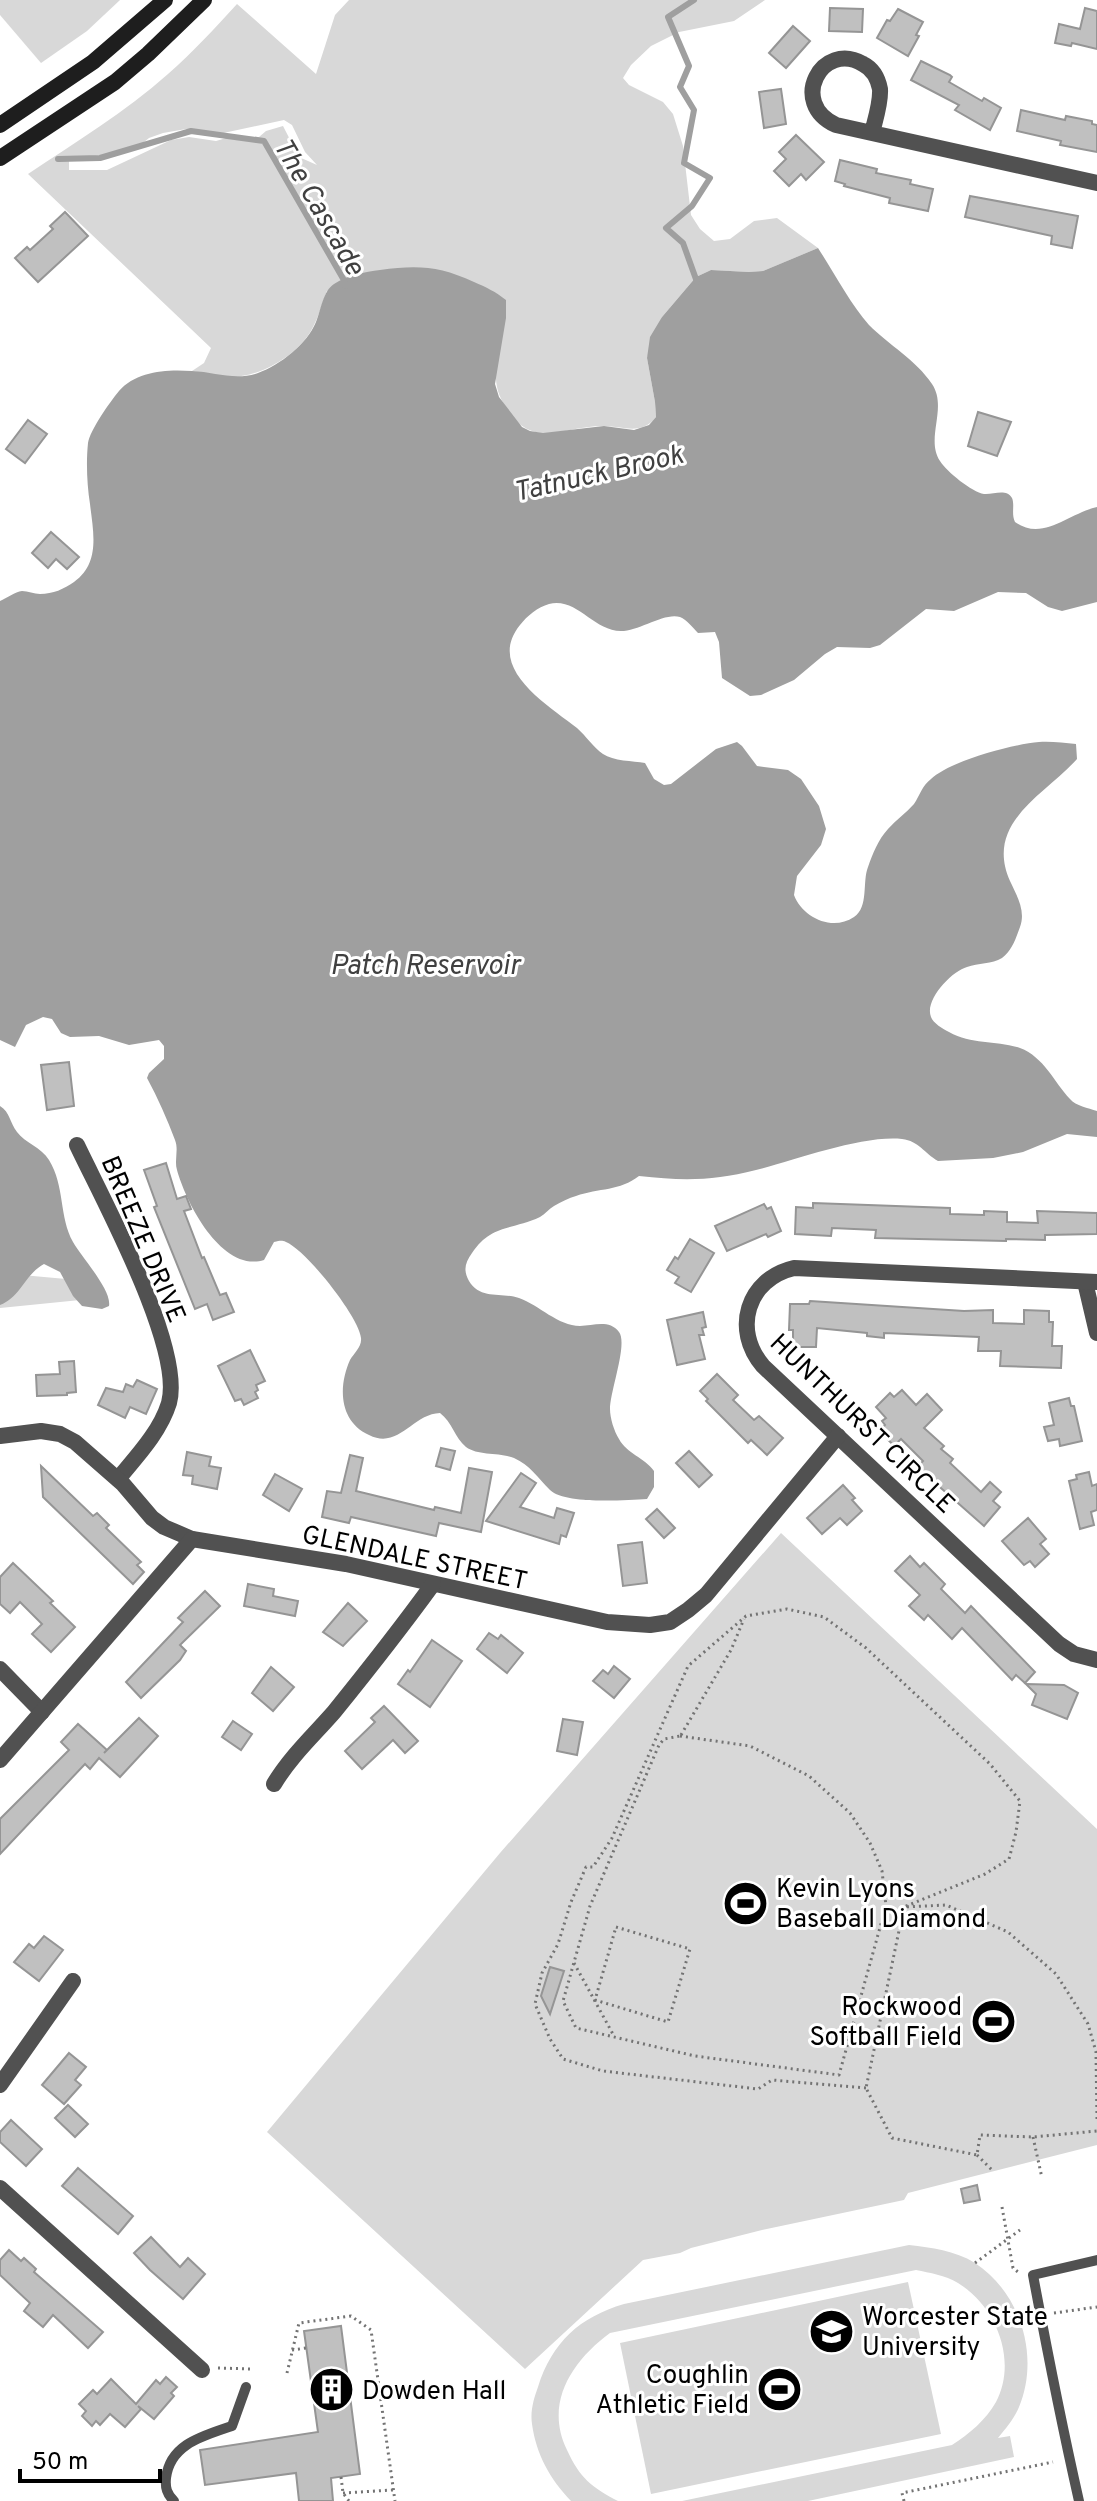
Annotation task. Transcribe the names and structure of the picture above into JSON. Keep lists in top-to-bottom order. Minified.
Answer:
{"streets":{"street":["BREEZE DRIVE","HUNTHURST CIRCLE","GLENDALE STREET"]},"crossings":[["BREEZE DRIVE","GLENDALE STREET"],["HUNTHURST CIRCLE","GLENDALE STREET"]],"water":["The Cascade","Tatnuck Brook","Patch Reservoir"],"places":{"sports":["Kevin Lyons Baseball Diamond","Rockwood Softball Field","Coughlin Athletic Field"],"school or university":["Worcester State University"],"building":["Dowden Hall"]},"scale_bar":"50 m"}
